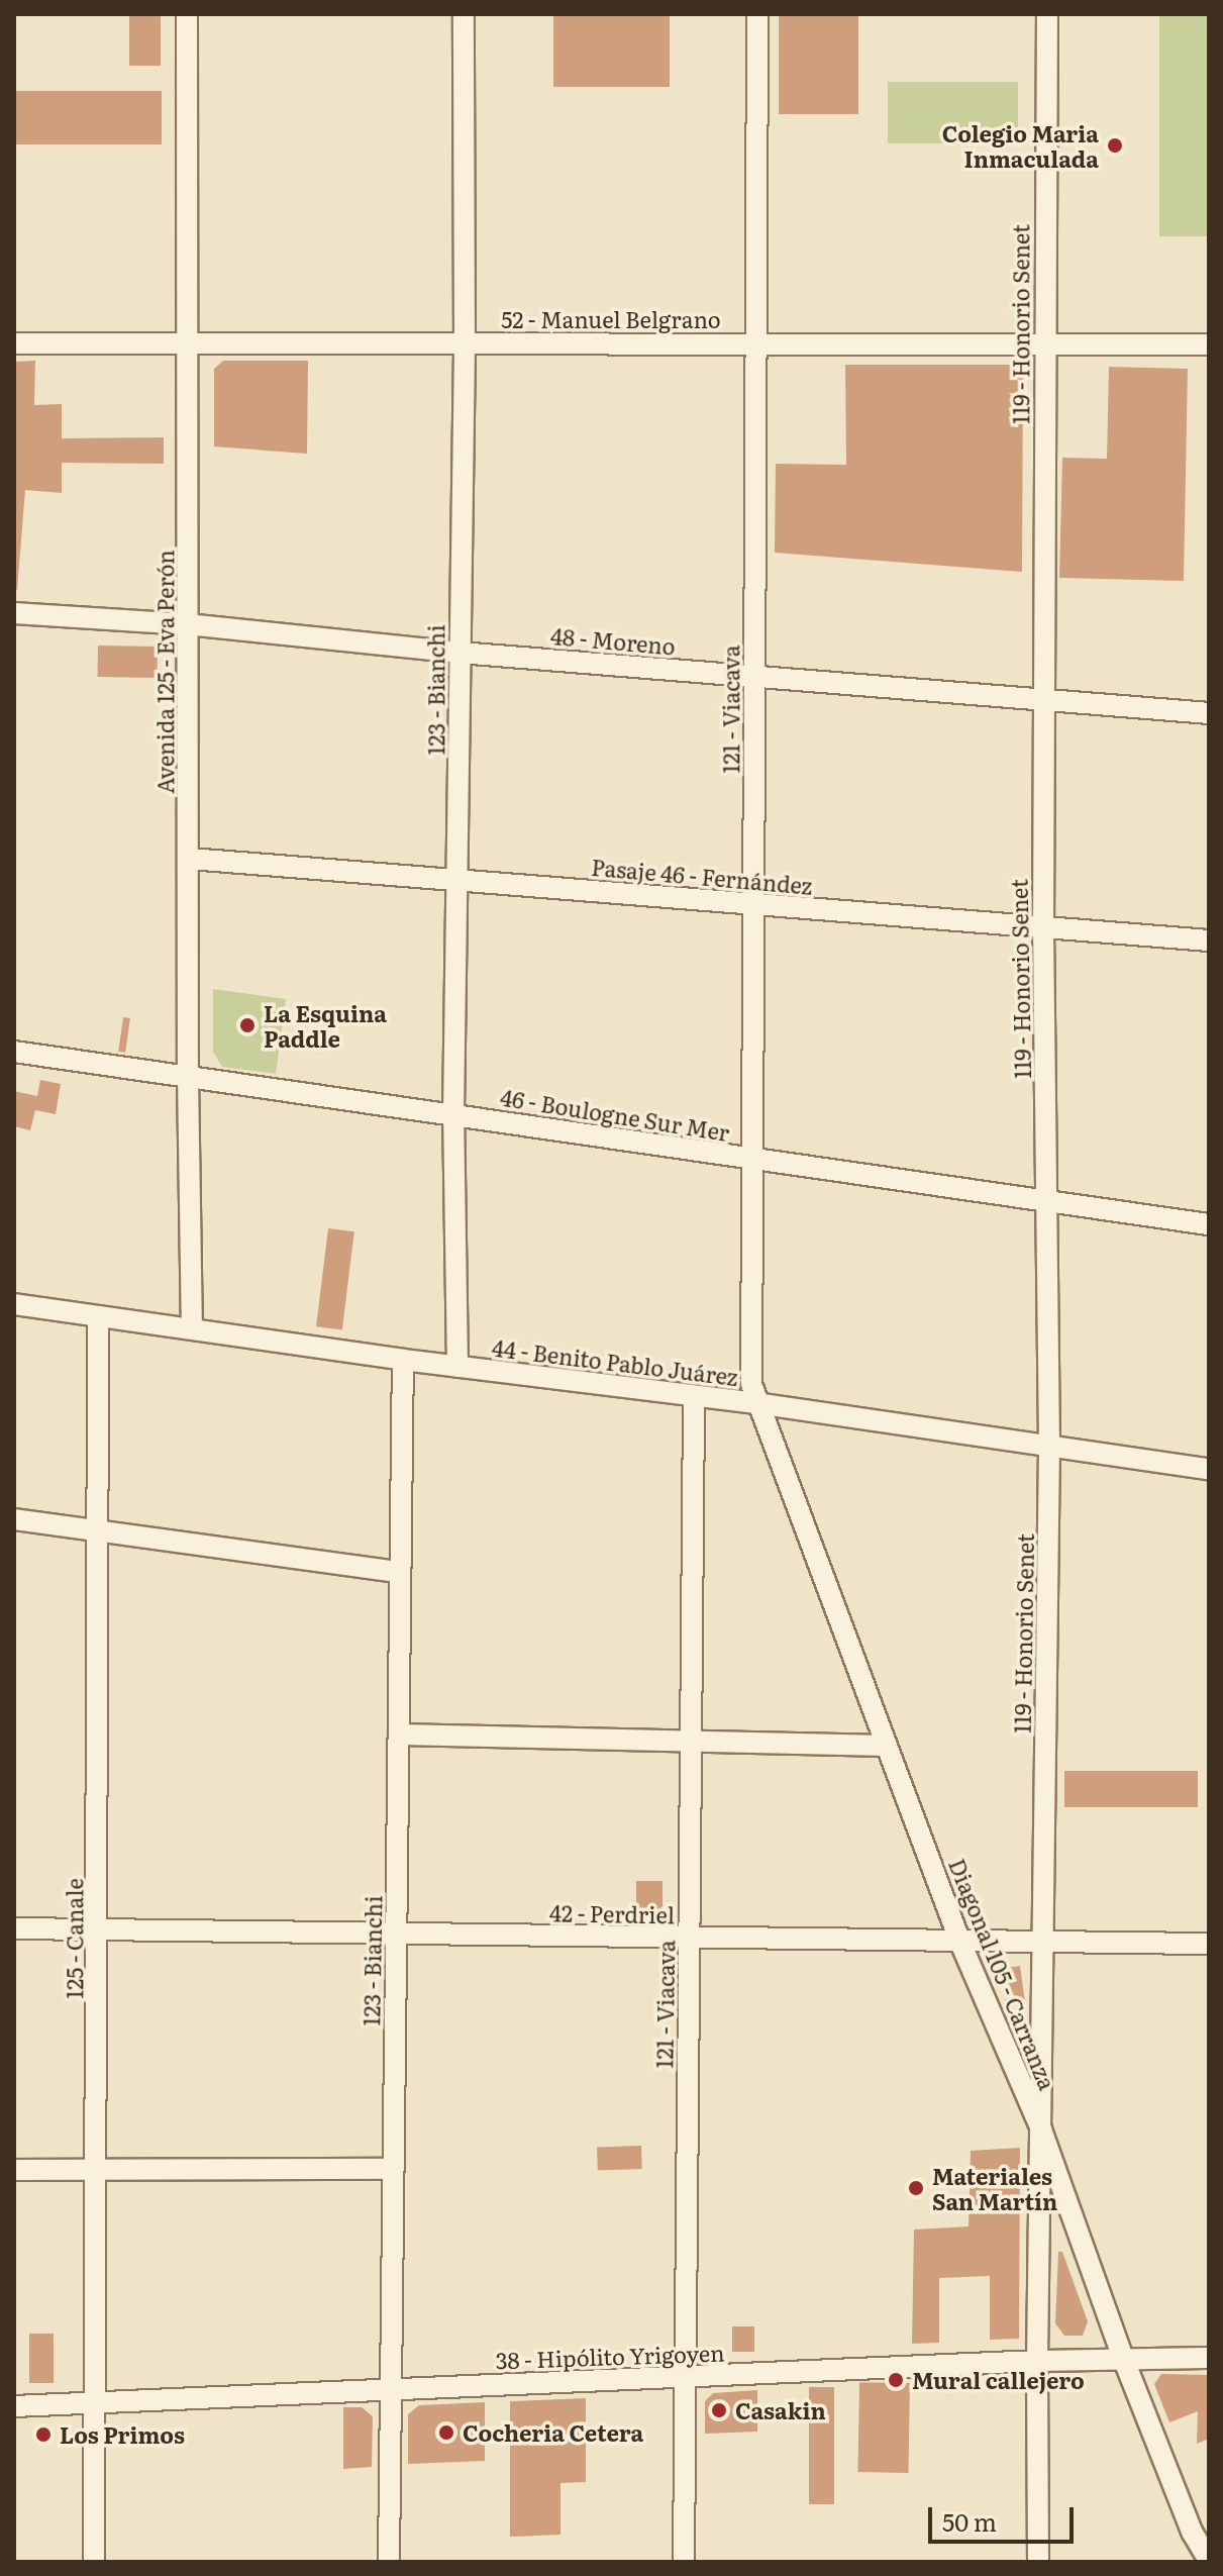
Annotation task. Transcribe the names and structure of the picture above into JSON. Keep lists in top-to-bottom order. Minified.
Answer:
{"streets":{"street":["52 - Manuel Belgrano","119 - Honorio Senet","48 - Moreno","Avenida 125 - Eva Perón","123 - Bianchi","121 - Viacava","Pasaje 46 - Fernández","46 - Boulogne Sur Mer","44 - Benito Pablo Juárez","42 - Perdriel","125 - Canale","Diagonal 105 - Carranza","38 - Hipólito Yrigoyen"]},"crossings":[["52 - Manuel Belgrano","119 - Honorio Senet"],["52 - Manuel Belgrano","Avenida 125 - Eva Perón"],["52 - Manuel Belgrano","123 - Bianchi"],["52 - Manuel Belgrano","121 - Viacava"],["119 - Honorio Senet","48 - Moreno"],["119 - Honorio Senet","Pasaje 46 - Fernández"],["119 - Honorio Senet","46 - Boulogne Sur Mer"],["119 - Honorio Senet","44 - Benito Pablo Juárez"],["119 - Honorio Senet","42 - Perdriel"],["119 - Honorio Senet","Diagonal 105 - Carranza"],["119 - Honorio Senet","38 - Hipólito Yrigoyen"],["48 - Moreno","Avenida 125 - Eva Perón"],["48 - Moreno","123 - Bianchi"],["48 - Moreno","121 - Viacava"],["Avenida 125 - Eva Perón","Pasaje 46 - Fernández"],["Avenida 125 - Eva Perón","46 - Boulogne Sur Mer"],["Avenida 125 - Eva Perón","44 - Benito Pablo Juárez"],["123 - Bianchi","Pasaje 46 - Fernández"],["123 - Bianchi","46 - Boulogne Sur Mer"],["123 - Bianchi","44 - Benito Pablo Juárez"],["123 - Bianchi","42 - Perdriel"],["123 - Bianchi","38 - Hipólito Yrigoyen"],["121 - Viacava","Pasaje 46 - Fernández"],["121 - Viacava","46 - Boulogne Sur Mer"],["121 - Viacava","44 - Benito Pablo Juárez"],["121 - Viacava","42 - Perdriel"],["121 - Viacava","Diagonal 105 - Carranza"],["121 - Viacava","38 - Hipólito Yrigoyen"],["44 - Benito Pablo Juárez","125 - Canale"],["44 - Benito Pablo Juárez","Diagonal 105 - Carranza"],["42 - Perdriel","125 - Canale"],["42 - Perdriel","Diagonal 105 - Carranza"],["125 - Canale","38 - Hipólito Yrigoyen"],["Diagonal 105 - Carranza","38 - Hipólito Yrigoyen"]],"places":["Colegio Maria Inmaculada","La Esquina Paddle","Materiales San Martín","Mural callejero","Casakin","Cocheria Cetera","Los Primos"],"scale_bar":"50 m"}
